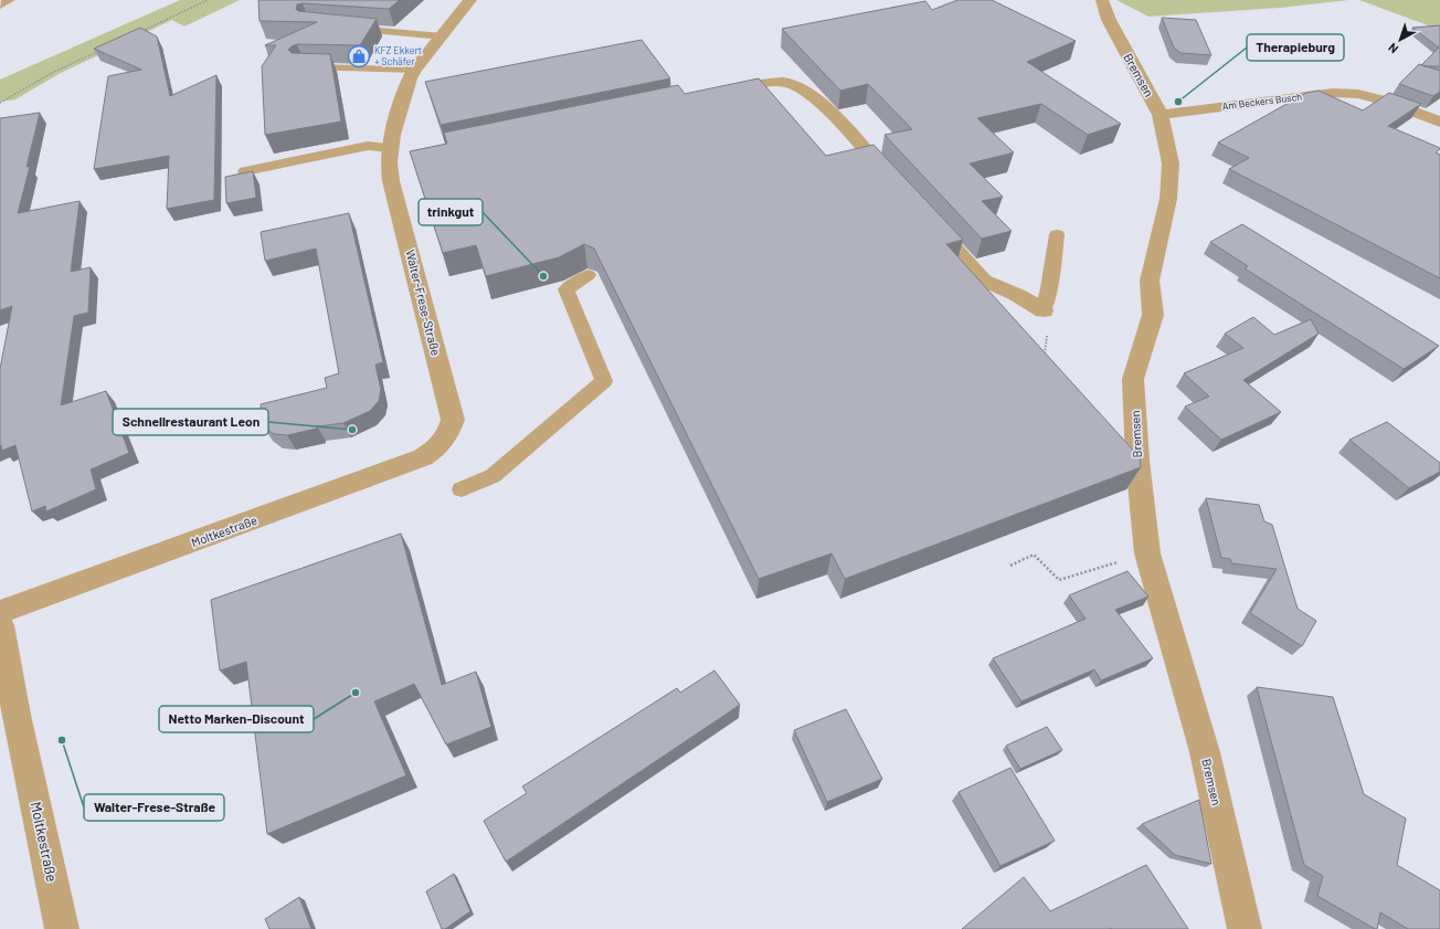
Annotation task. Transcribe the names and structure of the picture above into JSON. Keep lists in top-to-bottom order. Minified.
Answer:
{"streets":{"street":["Bremsen","Am Beckers Busch","Walter-Frese-Straße","Moltkestraße"]},"crossings":[["Bremsen","Am Beckers Busch"],["Walter-Frese-Straße","Moltkestraße"]],"places":{"shop":["KFZ Ekkert + Schäfer"],"other":["Therapieburg","trinkgut","Schnellrestaurant Leon","Netto Marken-Discount","Walter-Frese-Straße"]},"north":"bottom left"}
